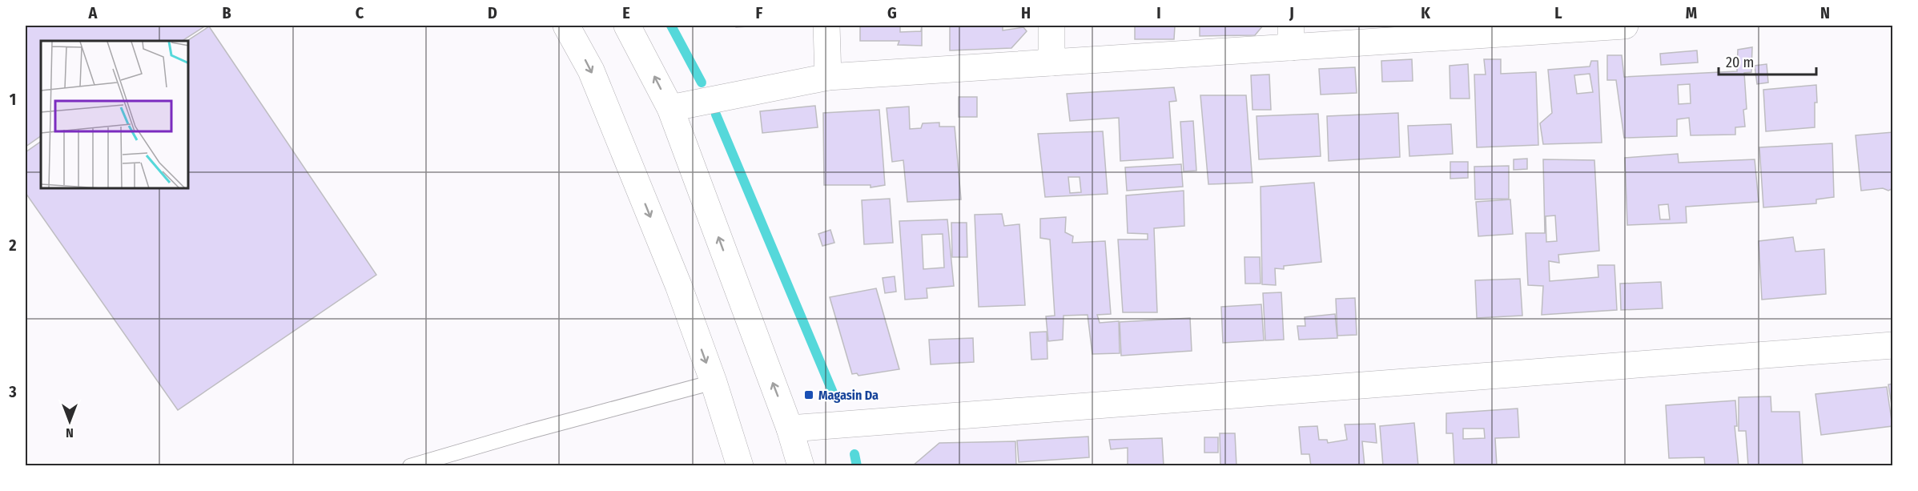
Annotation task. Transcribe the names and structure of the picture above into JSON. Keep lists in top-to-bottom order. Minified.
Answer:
{"places":{"transit":["Magasin Da"]},"scale_bar":"20 m","north":"bottom","grid":{"columns":["A","B","C","D","E","F","G","H","I","J","K","L","M","N"],"rows":["1","2","3"]}}
